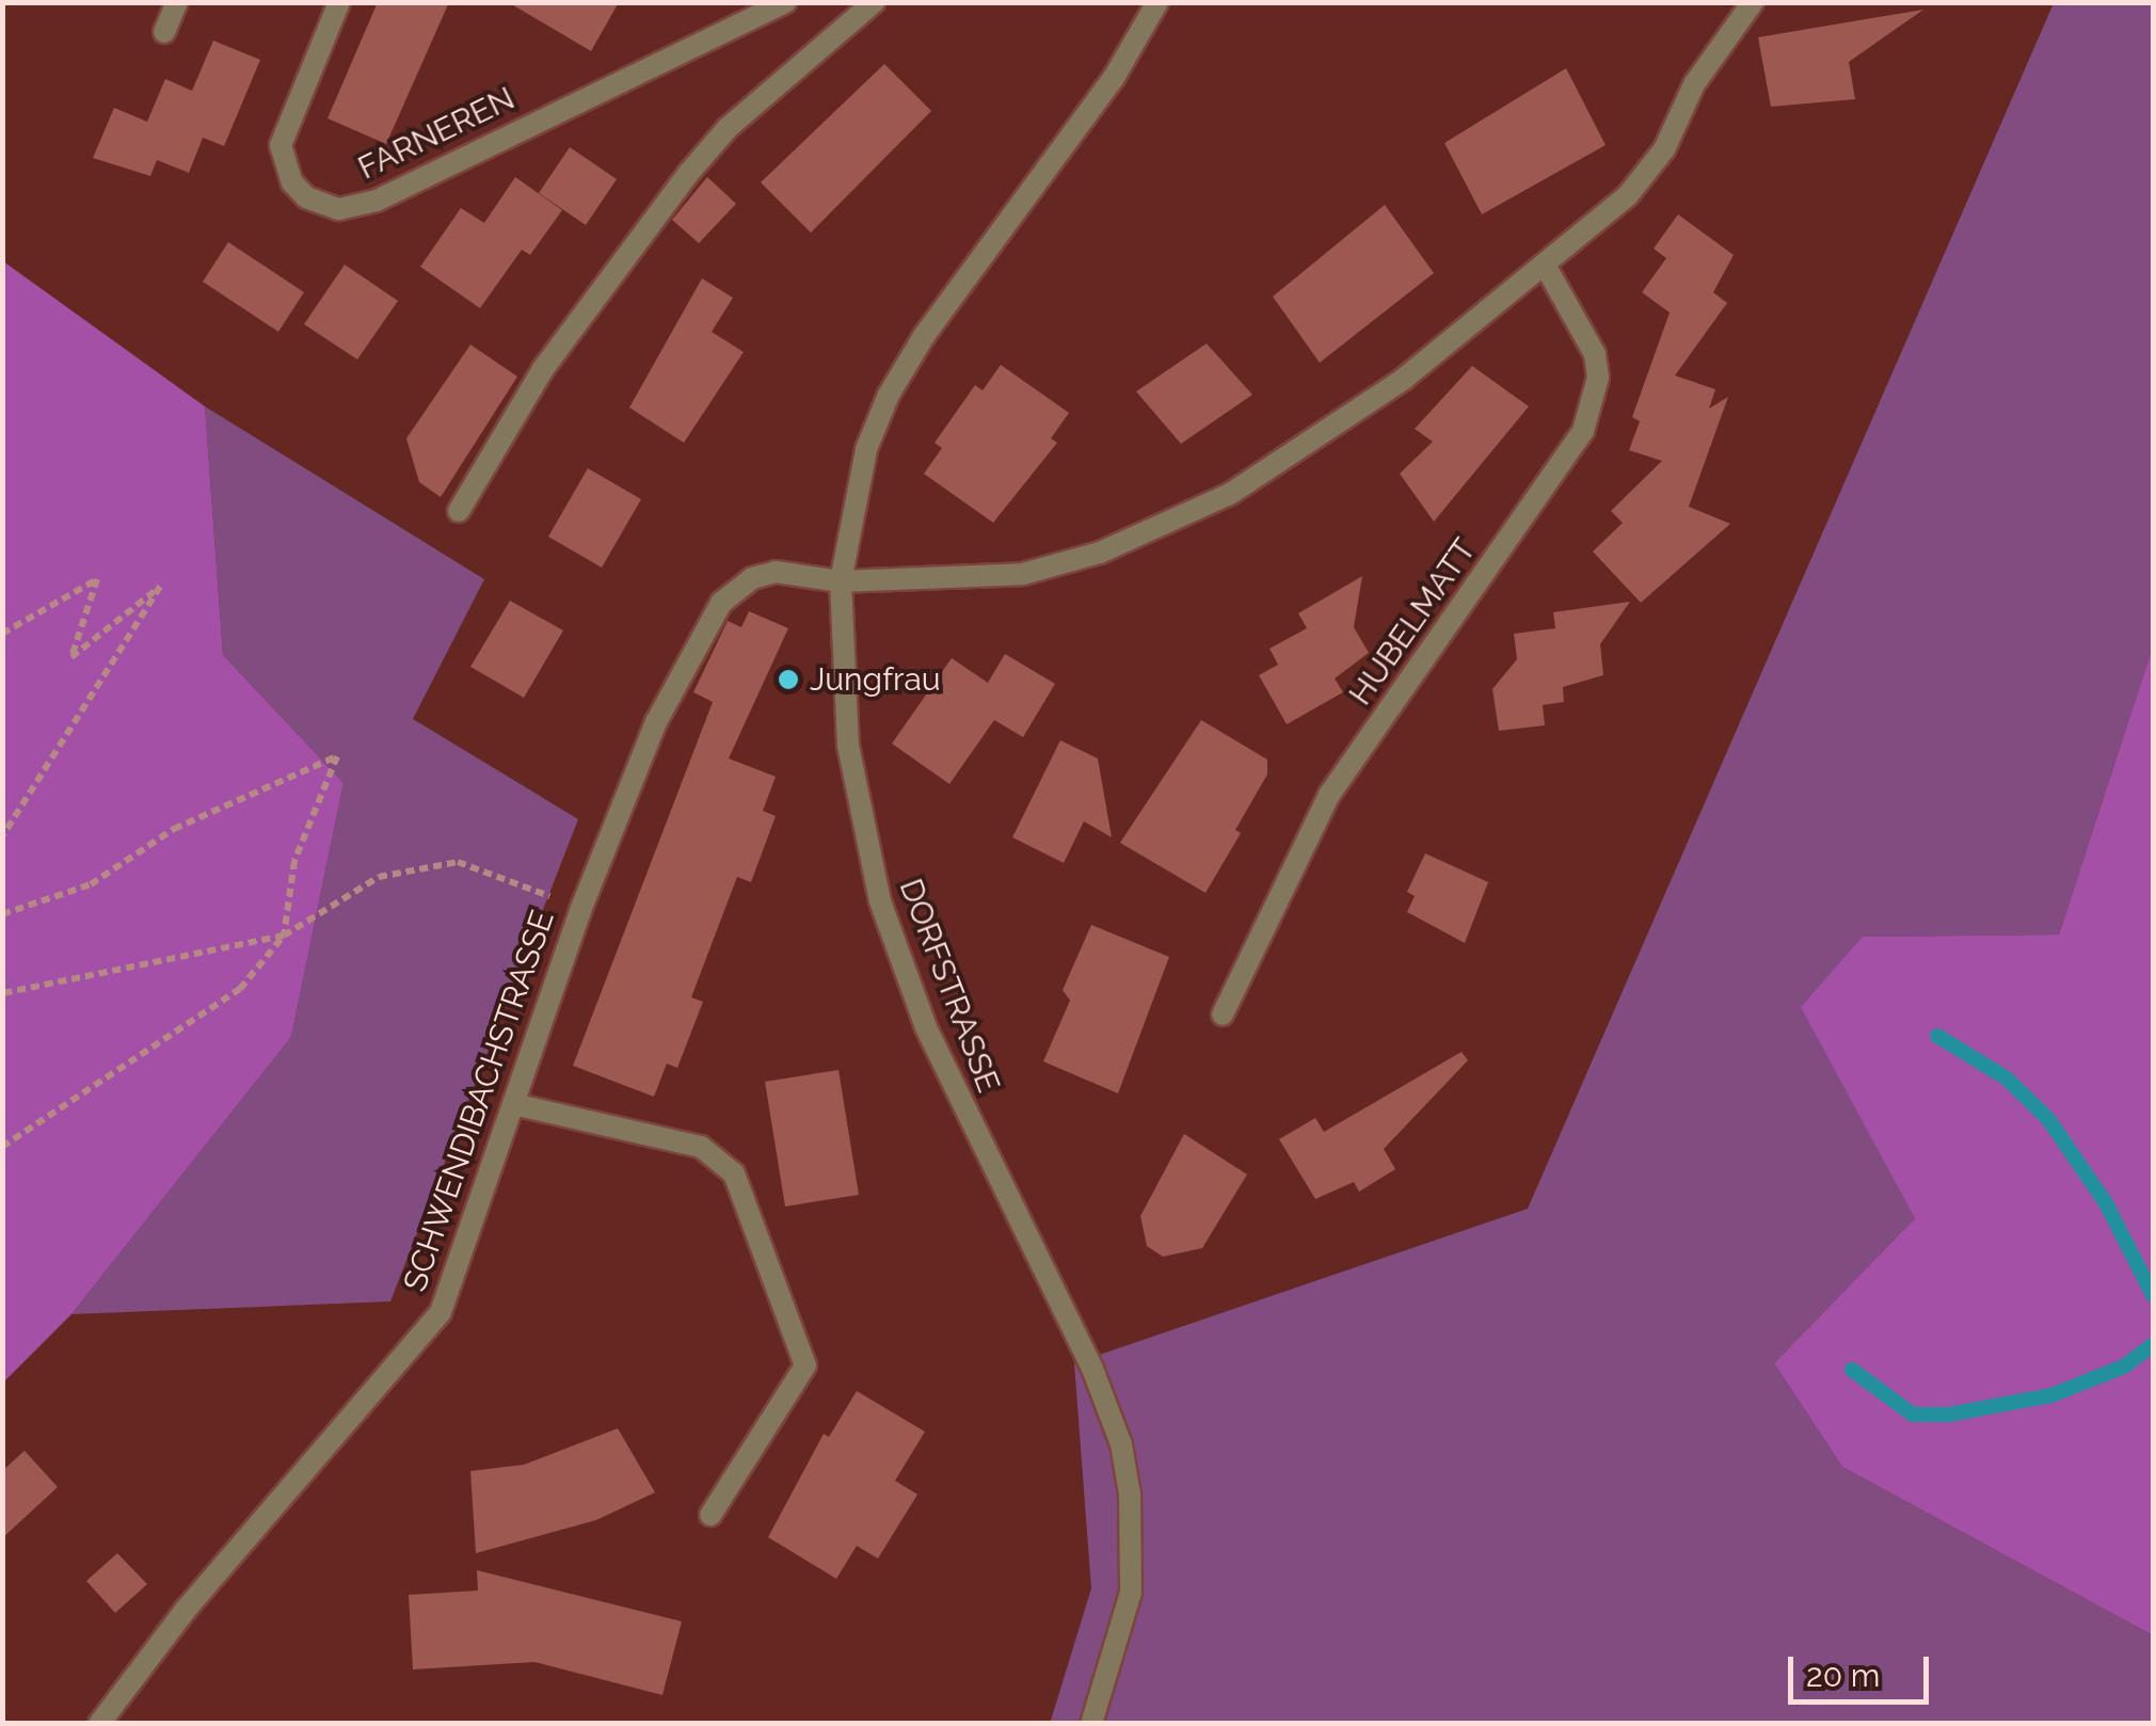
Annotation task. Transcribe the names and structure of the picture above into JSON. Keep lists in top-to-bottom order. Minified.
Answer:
{"streets":{"street":["FARNEREN","HUBELMATT","DORFSTRASSE","SCHWENDIBACHSTRASSE"]},"crossings":[["DORFSTRASSE","SCHWENDIBACHSTRASSE"]],"places":["Jungfrau"],"scale_bar":"20 m"}
